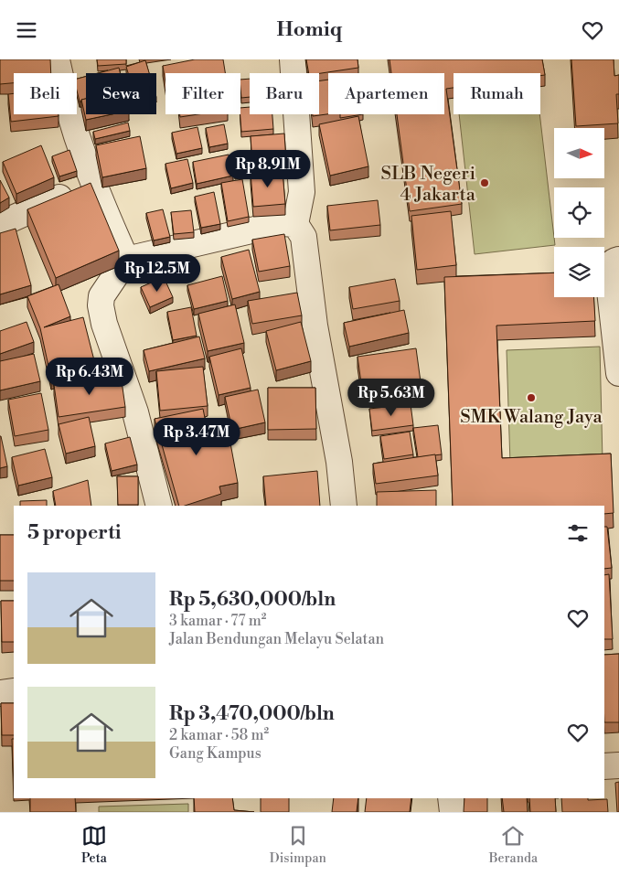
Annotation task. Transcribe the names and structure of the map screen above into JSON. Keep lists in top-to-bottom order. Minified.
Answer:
{"places":["SLB Negeri 4 Jakarta","SMK Walang Jaya"],"north":"right","page":{"header":"Homiq","chip":["Beli","Sewa","Filter","Baru","Apartemen","Rumah"],"price":["Rp 8.91M","Rp 12.5M","Rp 6.43M","Rp 5.63M","Rp 3.47M"],"heading":"5 properti","list":[{"name":"Rp 5,630,000/bln","note":"3 kamar · 77 m² · Jalan Bendungan Melayu Selatan"},{"name":"Rp 3,470,000/bln","note":"2 kamar · 58 m² · Gang Kampus"}],"tabs":["Peta","Disimpan","Beranda"]}}
